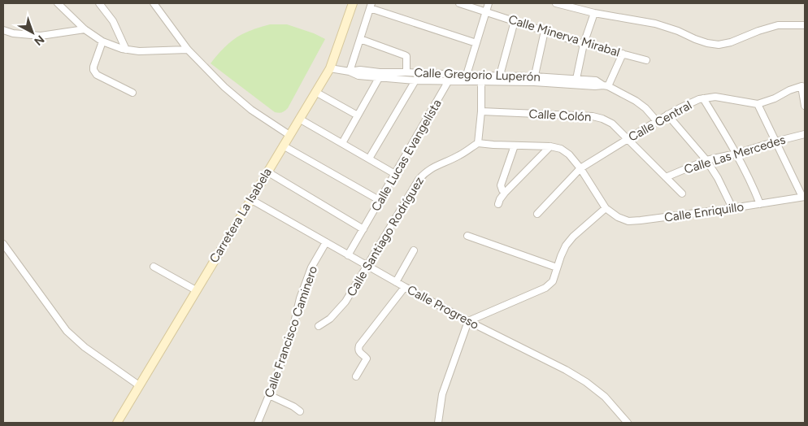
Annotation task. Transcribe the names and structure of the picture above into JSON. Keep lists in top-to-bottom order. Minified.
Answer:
{"streets":{"main road":["Carretera La Isabela"],"street":["Calle Minerva Mirabal","Calle Gregorio Luperón","Calle Colón","Calle Central","Calle Las Mercedes","Calle Lucas Evangelista","Calle Enriquillo","Calle Santiago Rodríguez","Calle Progreso","Calle Francisco Caminero"]},"crossings":[["Calle Gregorio Luperón","Calle Central"],["Calle Gregorio Luperón","Calle Lucas Evangelista"],["Calle Gregorio Luperón","Carretera La Isabela"],["Calle Colón","Calle Central"],["Calle Colón","Calle Las Mercedes"],["Calle Lucas Evangelista","Calle Progreso"],["Carretera La Isabela","Calle Progreso"],["Calle Santiago Rodríguez","Calle Progreso"],["Calle Progreso","Calle Francisco Caminero"]],"north":"bottom right"}
